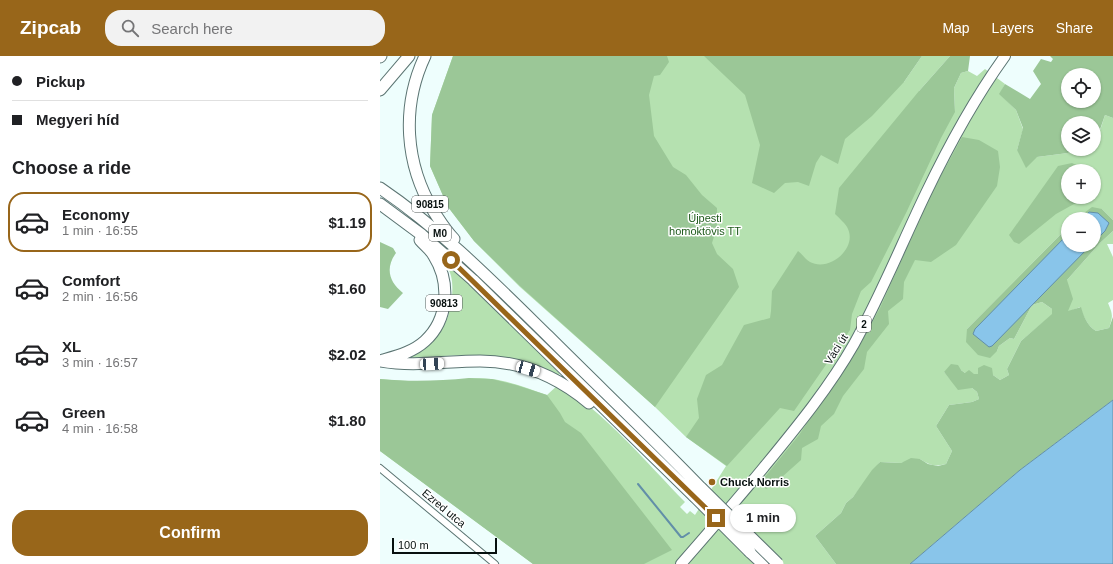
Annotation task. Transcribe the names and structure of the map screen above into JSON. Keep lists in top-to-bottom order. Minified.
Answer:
{"streets":{"highway":["90815","M0","90813"],"main road":["2","Váci út"],"street":["Ezred utca"]},"crossings":[["90815","M0"],["M0","90813"]],"parks":["Újpesti homoktövis TT"],"places":["Chuck Norris"],"scale_bar":"100 m","page":{"header":"Zipcab","search":"Search here","nav":["Map","Layers","Share"],"banner":["Pickup","Megyeri híd"],"map_buttons":["+","−"],"heading":"Choose a ride","list":[{"name":"Economy","note":"1 min · 16:55","value":"$1.19"},{"name":"Comfort","note":"2 min · 16:56","value":"$1.60"},{"name":"XL","note":"3 min · 16:57","value":"$2.02"},{"name":"Green","note":"4 min · 16:58","value":"$1.80"}],"buttons":"Confirm","bubble":"1 min","scale":"100 m"}}
